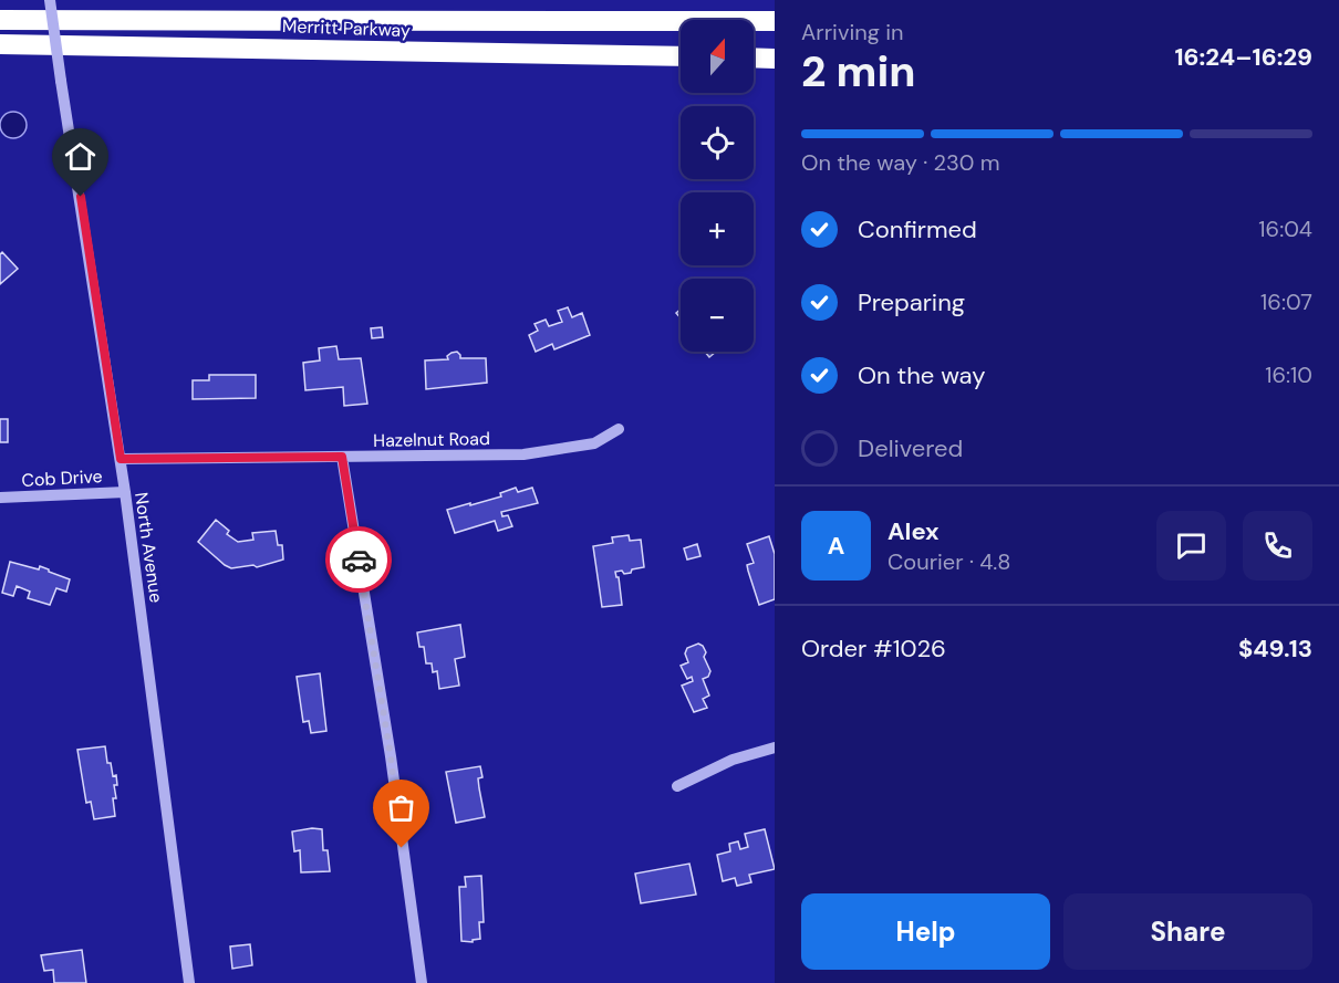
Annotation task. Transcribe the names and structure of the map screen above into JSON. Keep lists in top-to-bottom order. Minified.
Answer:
{"streets":{"highway":["Merritt Parkway"],"street":["Hazelnut Road","Cob Drive","North Avenue"]},"crossings":[["Hazelnut Road","North Avenue"],["Cob Drive","North Avenue"]],"north":"top","page":{"heading":["2 min","Arriving in","16:24–16:29"],"panel":["Alex","Courier · 4.8","Order #1026","$49.13"],"map_buttons":["+","−"],"bar":"On the way · 230 m","list":[["Confirmed","16:04"],["Preparing","16:07"],["On the way","16:10"],"Delivered"],"round":"A","buttons":["Help","Share"]}}
